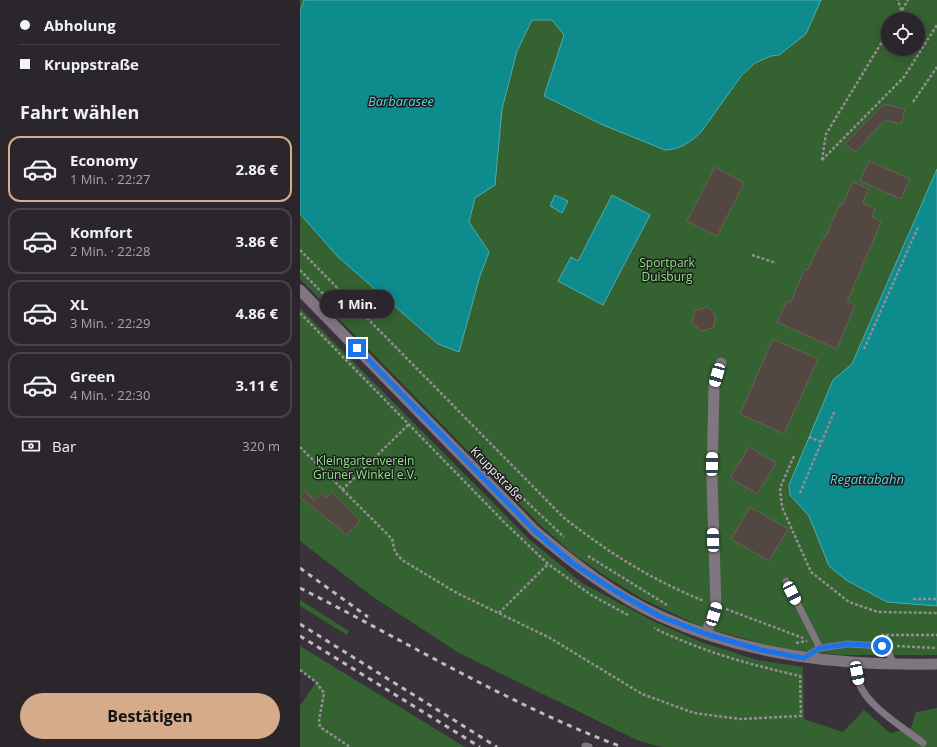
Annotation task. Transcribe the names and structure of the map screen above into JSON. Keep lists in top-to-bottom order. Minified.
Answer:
{"streets":{"street":["Kruppstraße"]},"water":["Barbarasee","Regattabahn"],"parks":["Sportpark Duisburg","Kleingartenverein Grüner Winkel e.V."],"page":{"banner":["Abholung","Kruppstraße"],"heading":"Fahrt wählen","list":[{"name":"Economy","note":"1 Min. · 22:27","value":"2.86 €"},{"name":"Komfort","note":"2 Min. · 22:28","value":"3.86 €"},{"name":"XL","note":"3 Min. · 22:29","value":"4.86 €"},{"name":"Green","note":"4 Min. · 22:30","value":"3.11 €"}],"bubble":"1 Min.","pay":["Bar","320 m"],"buttons":"Bestätigen"}}
